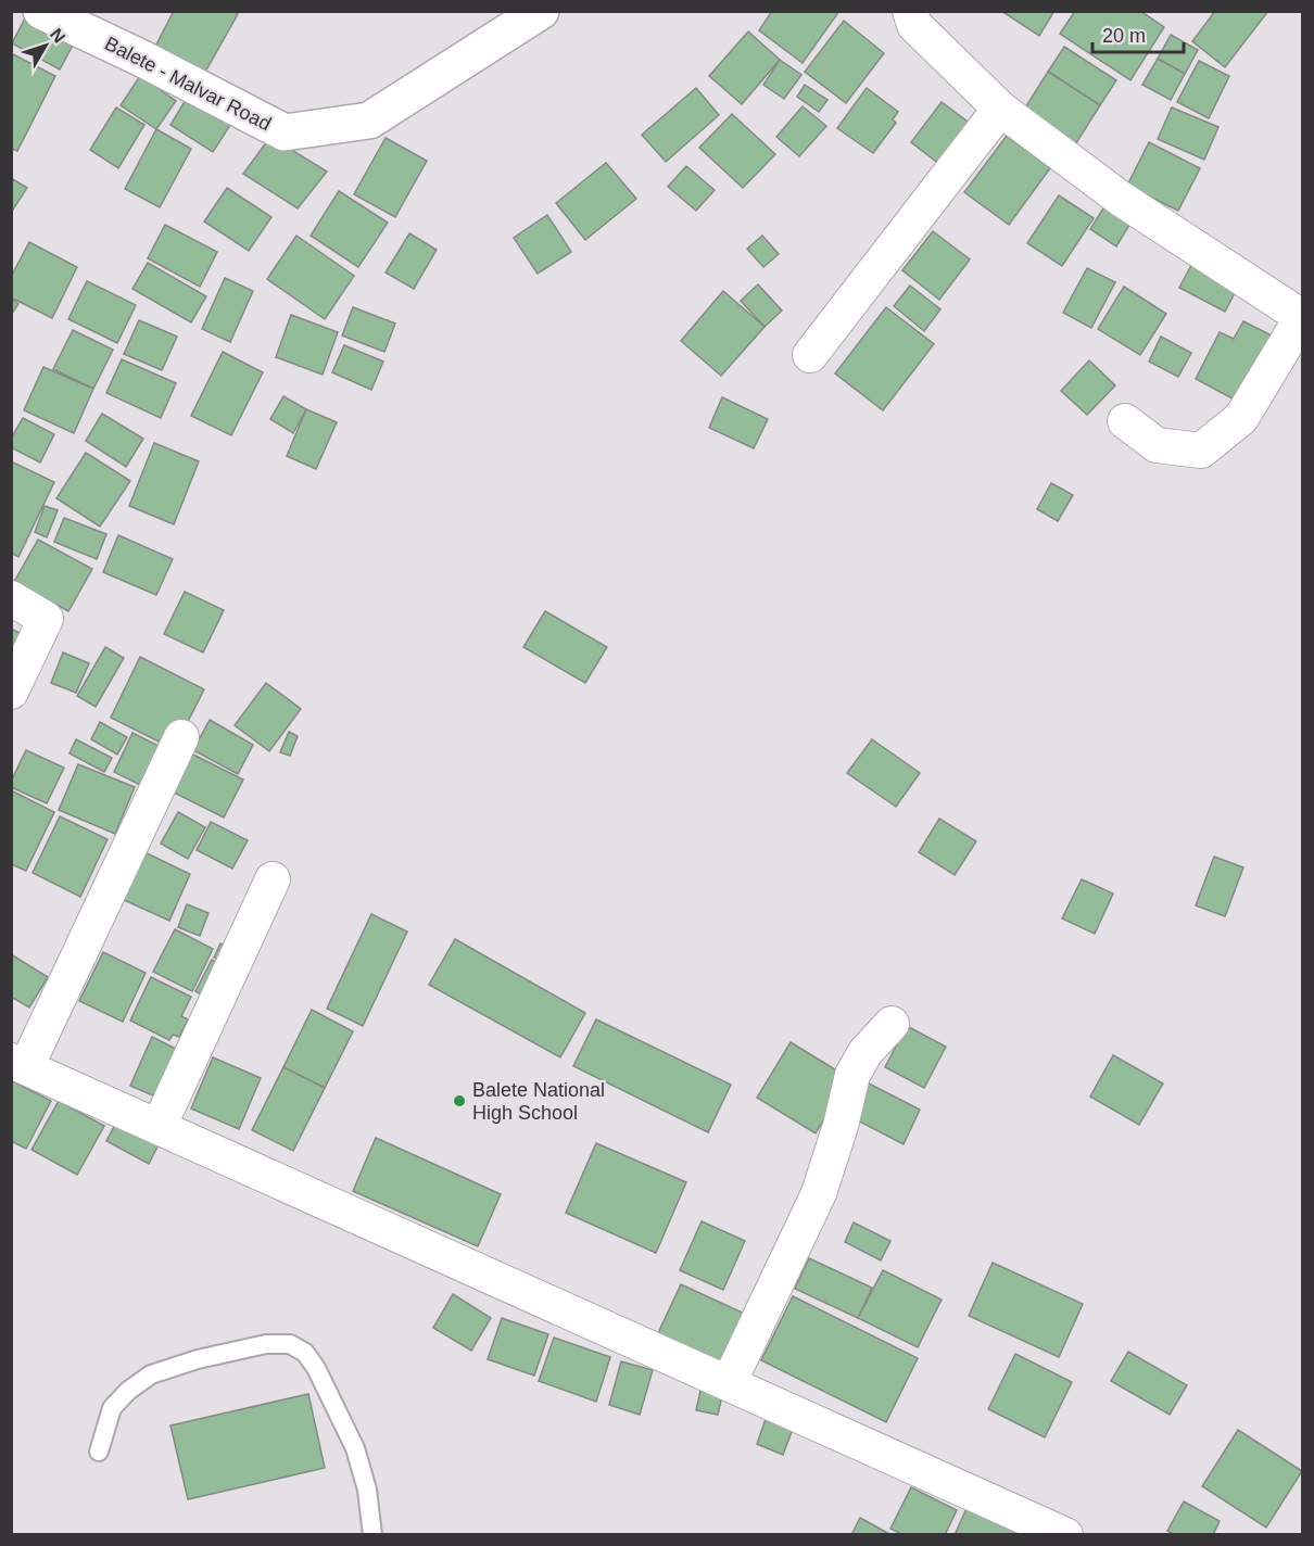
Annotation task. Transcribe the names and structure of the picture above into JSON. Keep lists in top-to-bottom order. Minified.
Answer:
{"streets":{"main road":["Balete - Malvar Road"]},"places":["Balete National High School"],"scale_bar":"20 m","north":"top right"}
